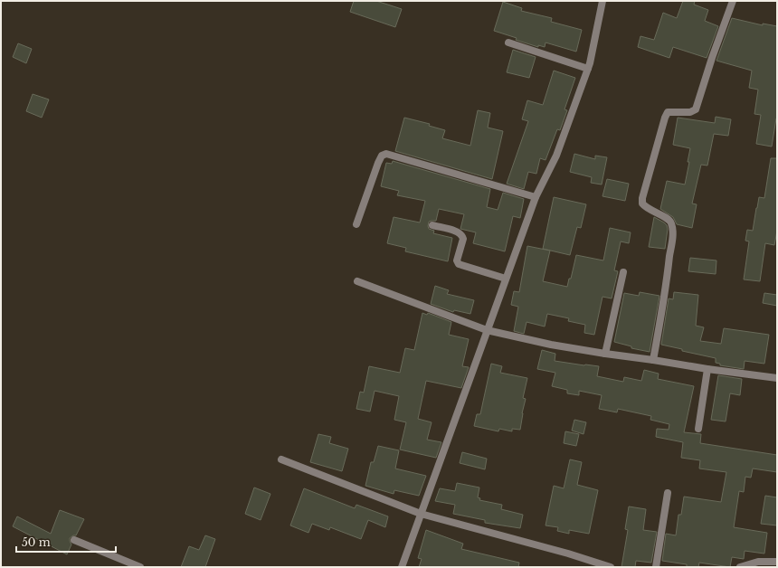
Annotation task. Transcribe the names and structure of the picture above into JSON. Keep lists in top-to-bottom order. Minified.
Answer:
{"scale_bar":"50 m"}
